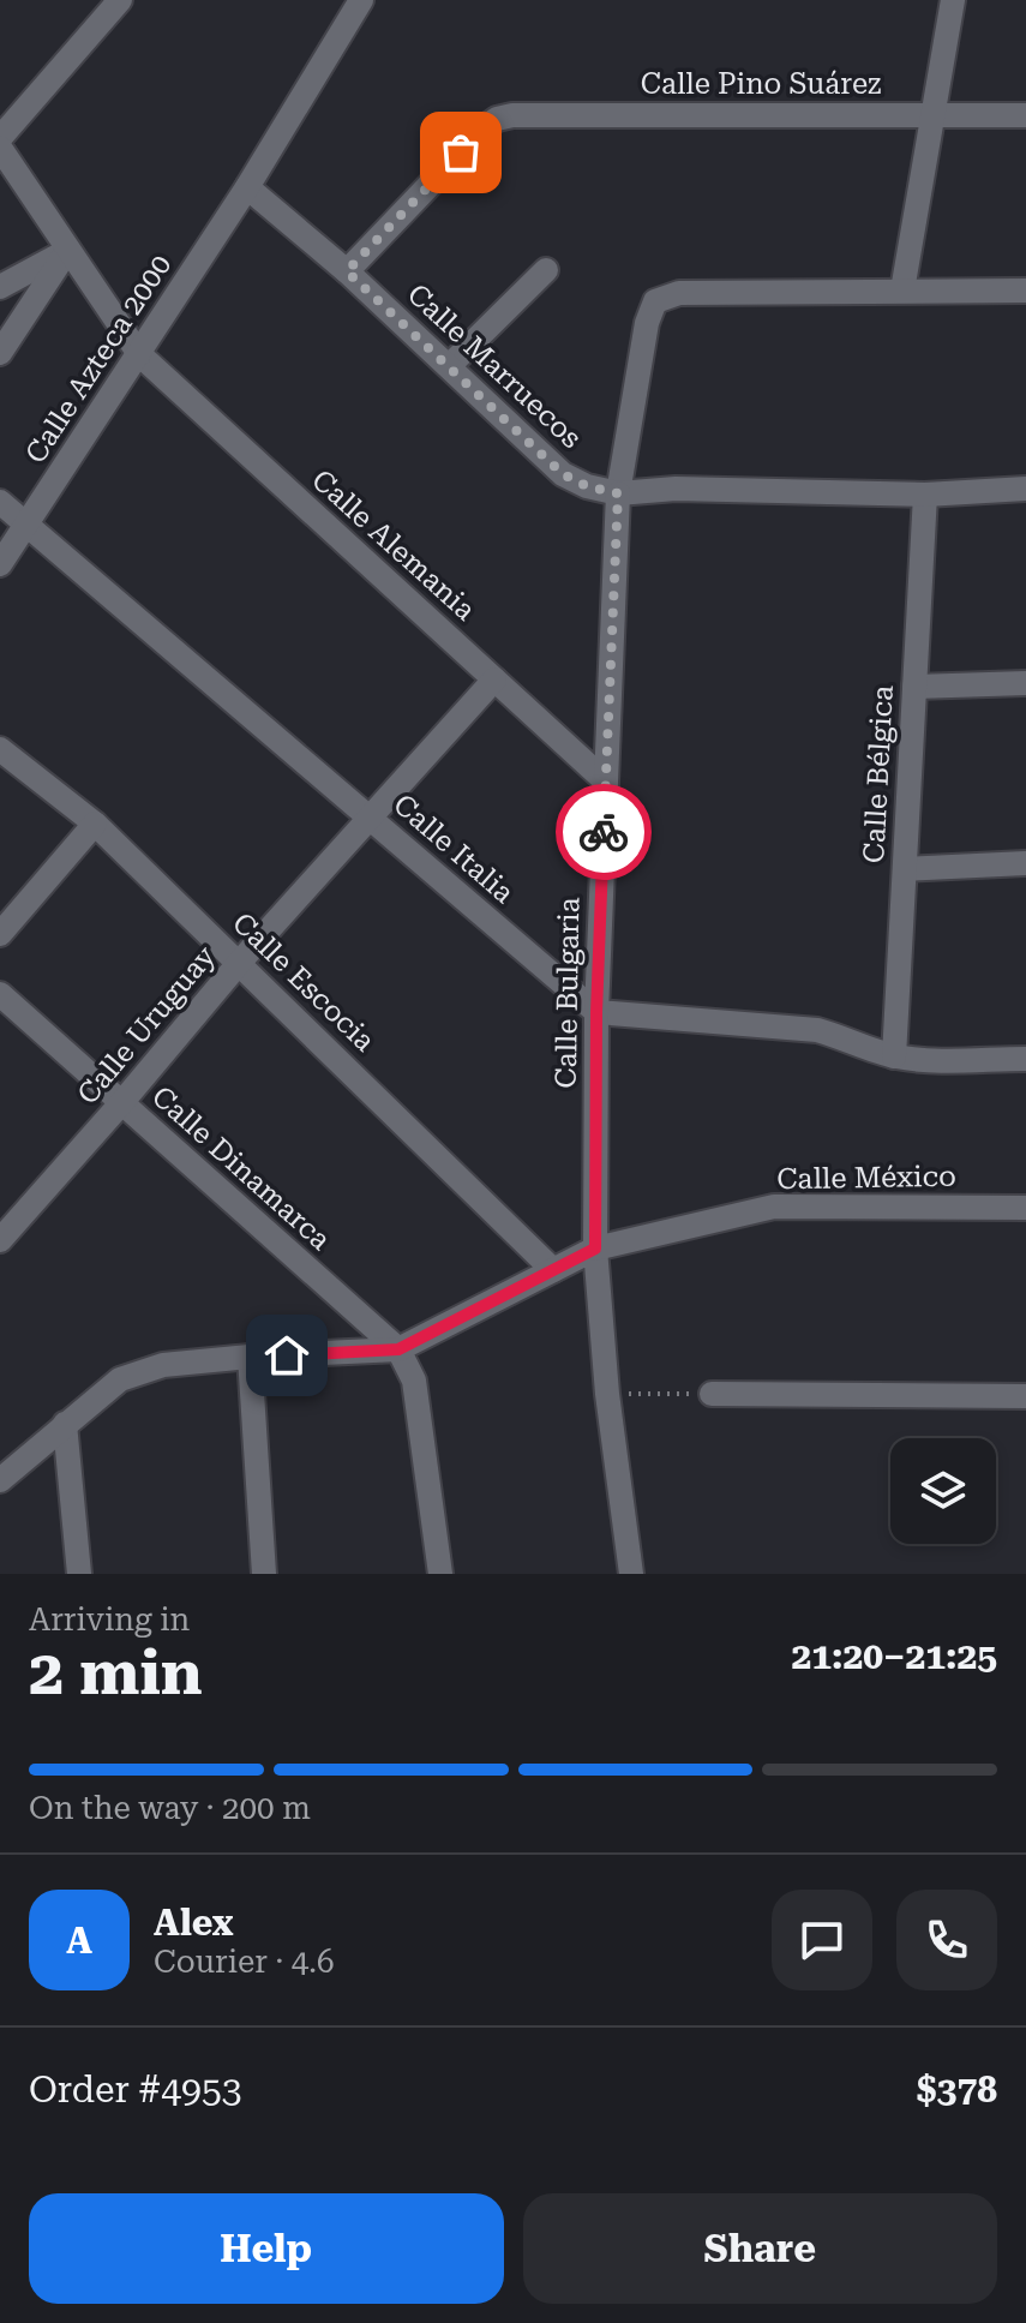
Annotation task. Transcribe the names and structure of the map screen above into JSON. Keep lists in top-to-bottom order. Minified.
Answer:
{"streets":{"street":["Calle Pino Suárez","Calle Azteca 2000","Calle Marruecos","Calle Alemania","Calle Bélgica","Calle Italia","Calle Escocia","Calle Bulgaria","Calle Uruguay","Calle Dinamarca","Calle México"]},"crossings":[["Calle Pino Suárez","Calle Marruecos"],["Calle Azteca 2000","Calle Marruecos"],["Calle Azteca 2000","Calle Alemania"],["Calle Azteca 2000","Calle Italia"],["Calle Marruecos","Calle Bélgica"],["Calle Marruecos","Calle Bulgaria"],["Calle Alemania","Calle Bulgaria"],["Calle Alemania","Calle Uruguay"],["Calle Italia","Calle Bulgaria"],["Calle Italia","Calle Uruguay"],["Calle Escocia","Calle Uruguay"],["Calle Escocia","Calle México"],["Calle Bulgaria","Calle México"],["Calle Uruguay","Calle Dinamarca"],["Calle Dinamarca","Calle México"]],"page":{"heading":["2 min","Arriving in","21:20–21:25"],"panel":["Alex","Courier · 4.6","Order #4953","$378"],"bar":"On the way · 200 m","round":"A","buttons":["Help","Share"]}}
